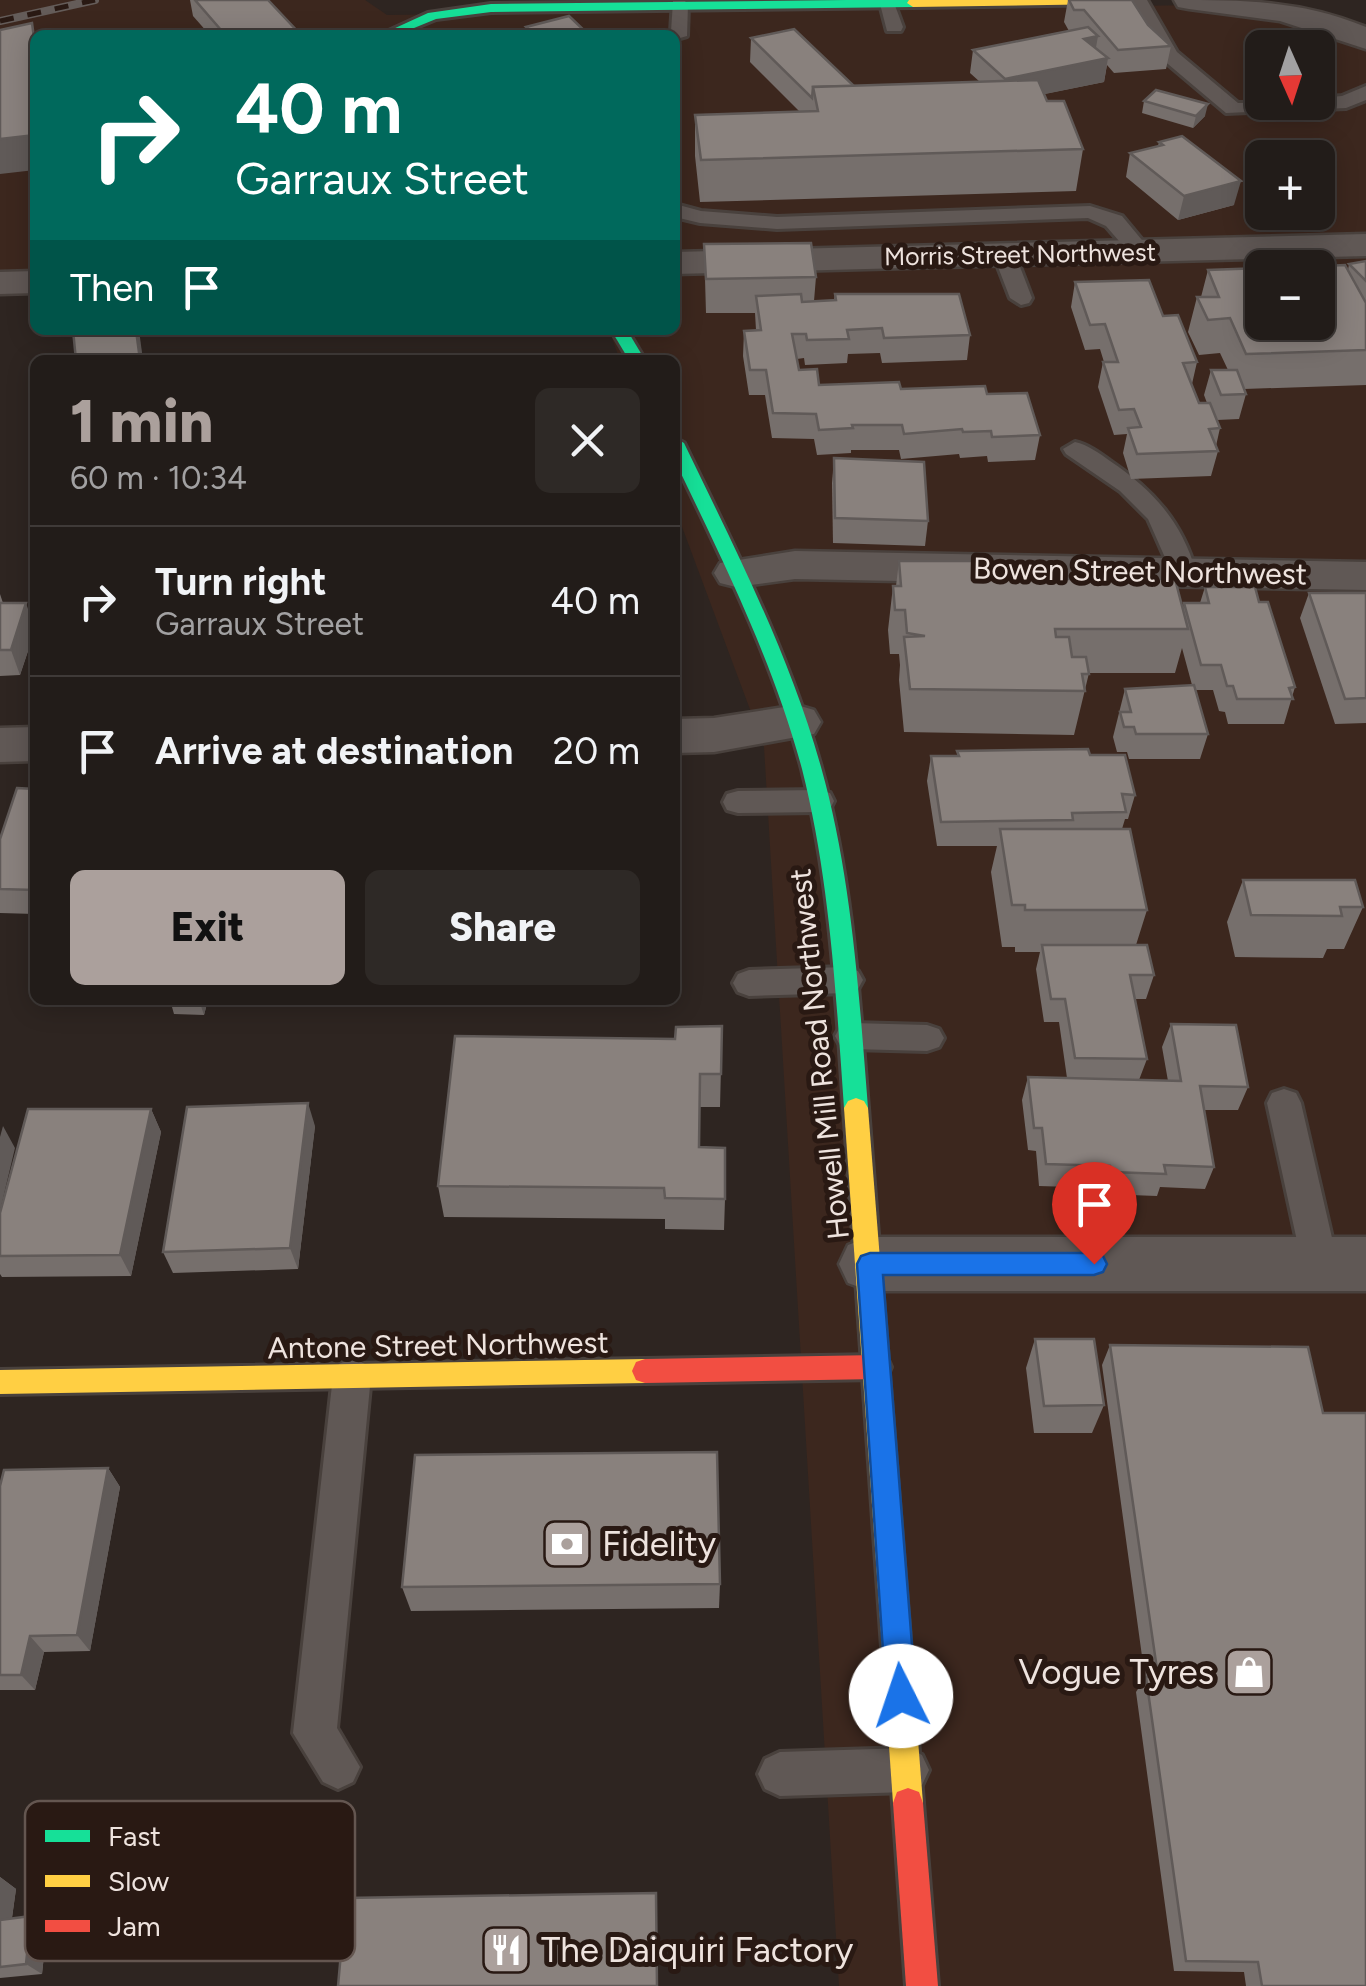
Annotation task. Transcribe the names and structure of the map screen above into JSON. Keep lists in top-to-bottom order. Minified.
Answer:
{"streets":{"street":["Morris Street Northwest","Bowen Street Northwest","Howell Mill Road Northwest","Antone Street Northwest"]},"crossings":[["Bowen Street Northwest","Howell Mill Road Northwest"],["Howell Mill Road Northwest","Antone Street Northwest"]],"places":{"bank":["Fidelity"],"shop":["Vogue Tyres"],"restaurant":["The Daiquiri Factory"]},"legend":["Fast","Slow","Jam"],"north":"bottom","page":{"map_buttons":["+","−"],"turn":["40 m","Garraux Street"],"then":"Then","heading":["1 min","60 m · 10:34"],"list":[{"name":"Turn right","note":"Garraux Street","value":"40 m"},{"name":"Arrive at destination","value":"20 m"}],"buttons":["Exit","Share"]}}
